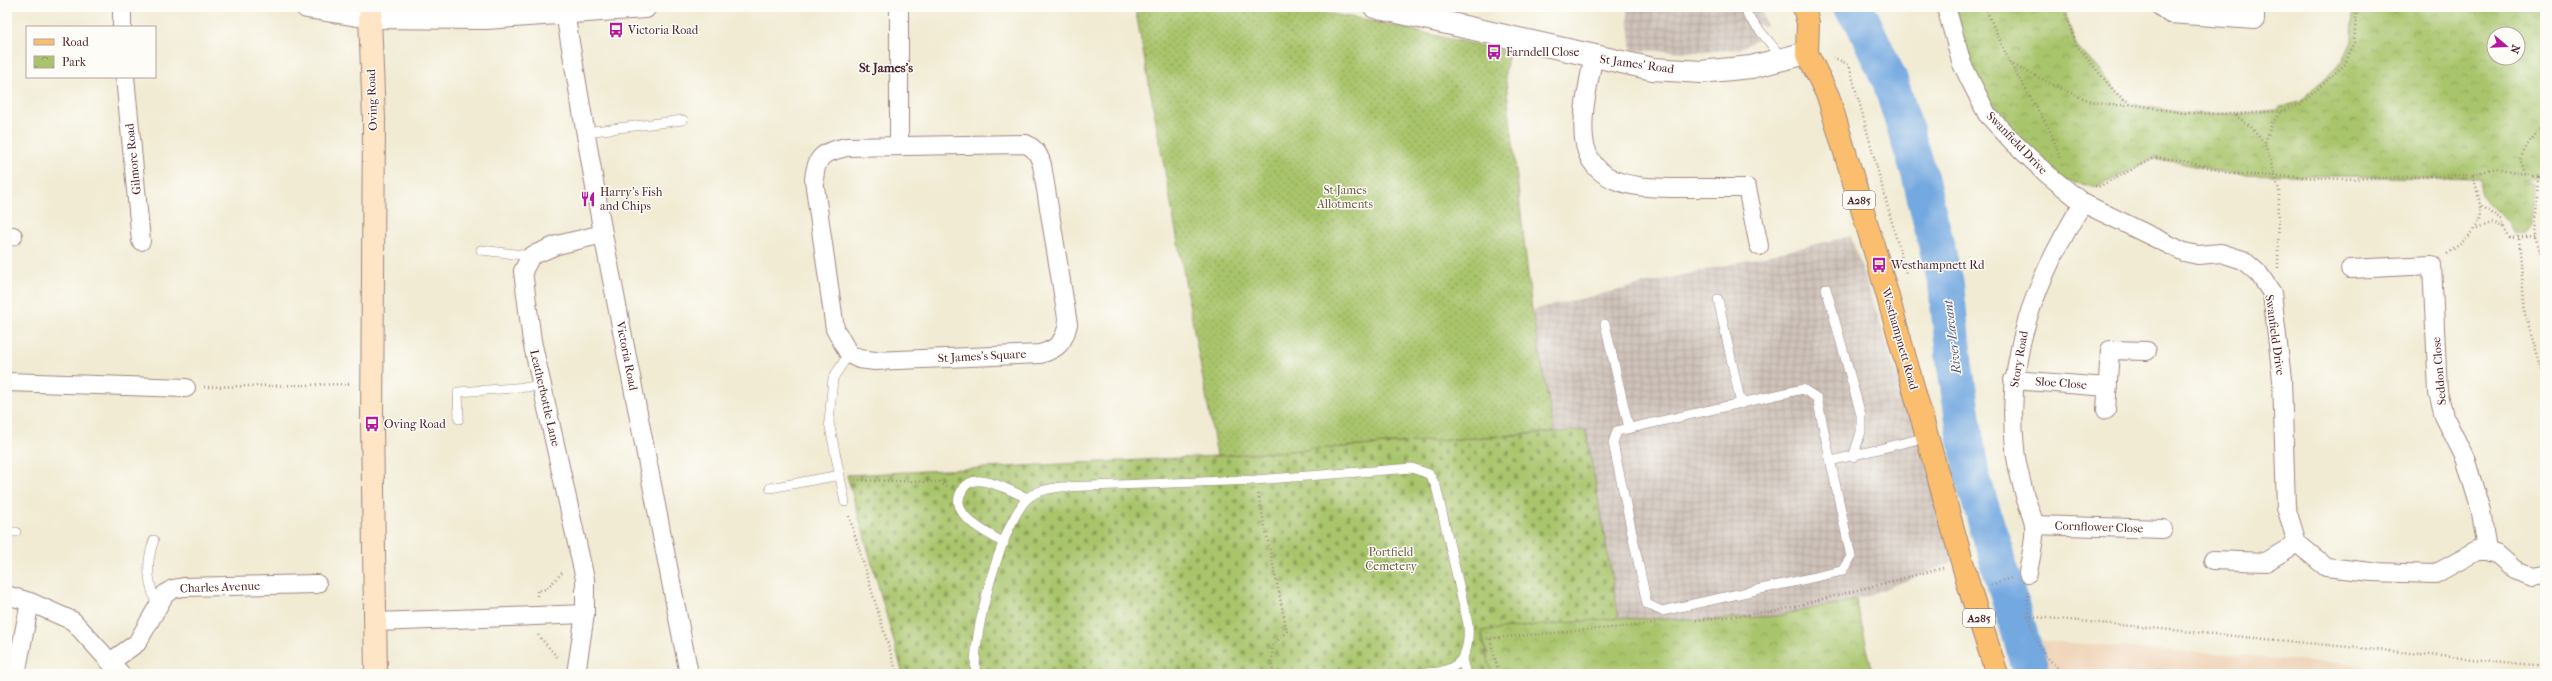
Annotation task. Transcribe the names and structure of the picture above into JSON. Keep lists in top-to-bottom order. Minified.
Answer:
{"streets":{"main road":["Oving Road","A285","Westhampnett Road"],"street":["St James' Road","Swanfield Drive","Gilmore Road","Victoria Road","St James's Square","Story Road","Seddon Close","Sloe Close","Leatherbottle Lane","Cornflower Close","Charles Avenue"]},"crossings":[["St James' Road","Westhampnett Road"],["Swanfield Drive","Story Road"],["Story Road","Sloe Close"],["Story Road","Cornflower Close"]],"districts":["St James's"],"water":["River Lavant"],"parks":["St James Allotments","Portfield Cemetery"],"places":{"bus stop":["Victoria Road","Farndell Close","Westhampnett Rd","Oving Road"],"restaurant":["Harry's Fish and Chips"]},"legend":["Road","Park"],"north":"right"}
